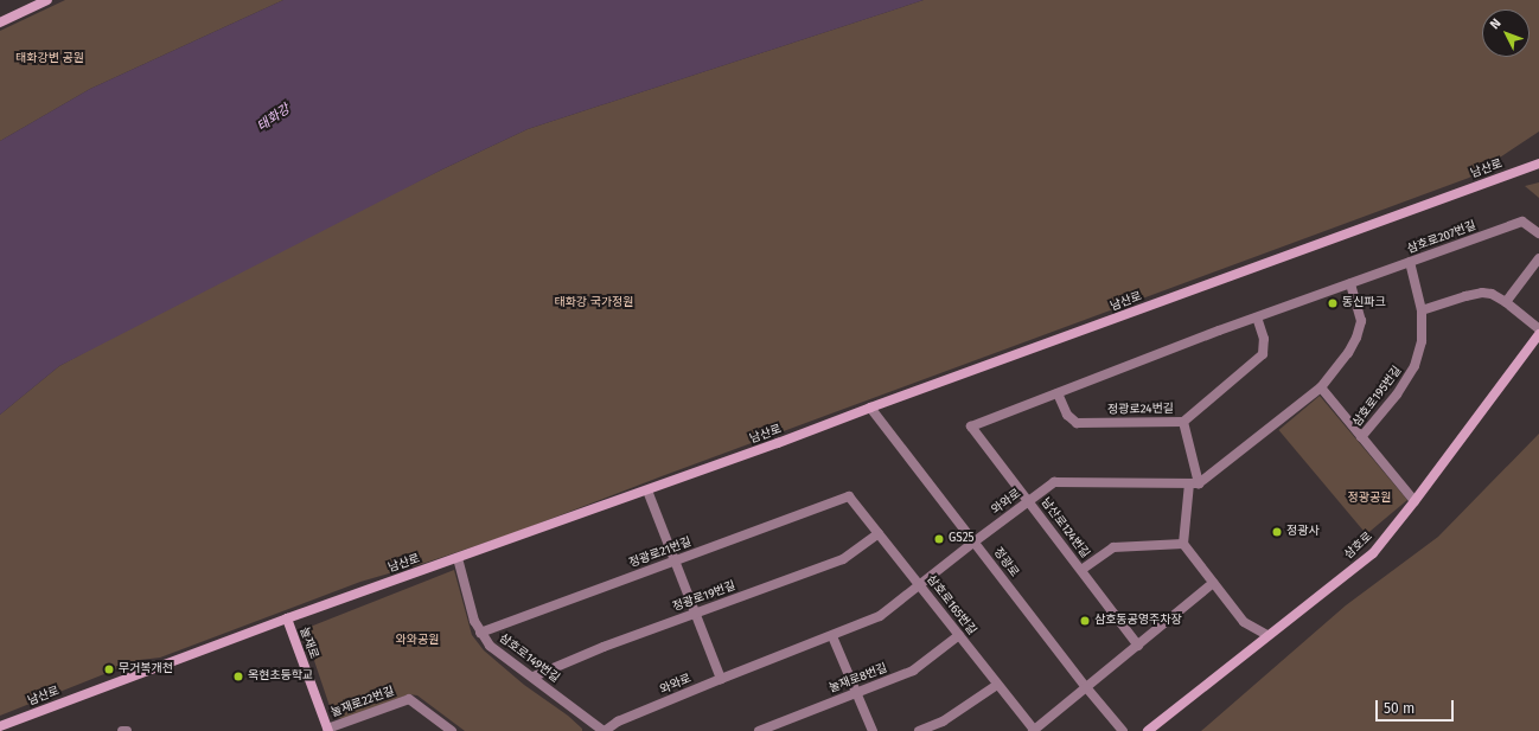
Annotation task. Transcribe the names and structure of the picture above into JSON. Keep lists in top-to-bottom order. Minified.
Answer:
{"streets":{"main road":["남산로","삼호로","눌재로"],"street":["삼호로207번길","삼호로195번길","정광로24번길","와와로","남산로124번길","정광로21번길","정광로","정광로19번길","삼호로165번길","삼호로149번길","눌재로8번길","눌재로22번길"]},"crossings":[["남산로","정광로"],["남산로","눌재로"],["남산로","삼호로149번길"],["삼호로207번길","삼호로195번길"],["삼호로195번길","삼호로"],["정광로24번길","남산로124번길"],["와와로","남산로124번길"],["와와로","정광로"],["와와로","삼호로165번길"],["와와로","삼호로149번길"],["정광로21번길","삼호로165번길"],["정광로21번길","삼호로149번길"],["정광로19번길","삼호로165번길"],["정광로19번길","삼호로149번길"],["삼호로165번길","눌재로8번길"],["눌재로","눌재로22번길"]],"water":["태화강"],"parks":["태화강변 공원","태화강 국가정원","정광공원","와와공원"],"places":["동신파크","정광사","GS25","삼호동공영주차장","무거복개천","옥현초등학교"],"scale_bar":"50 m","north":"top left"}
